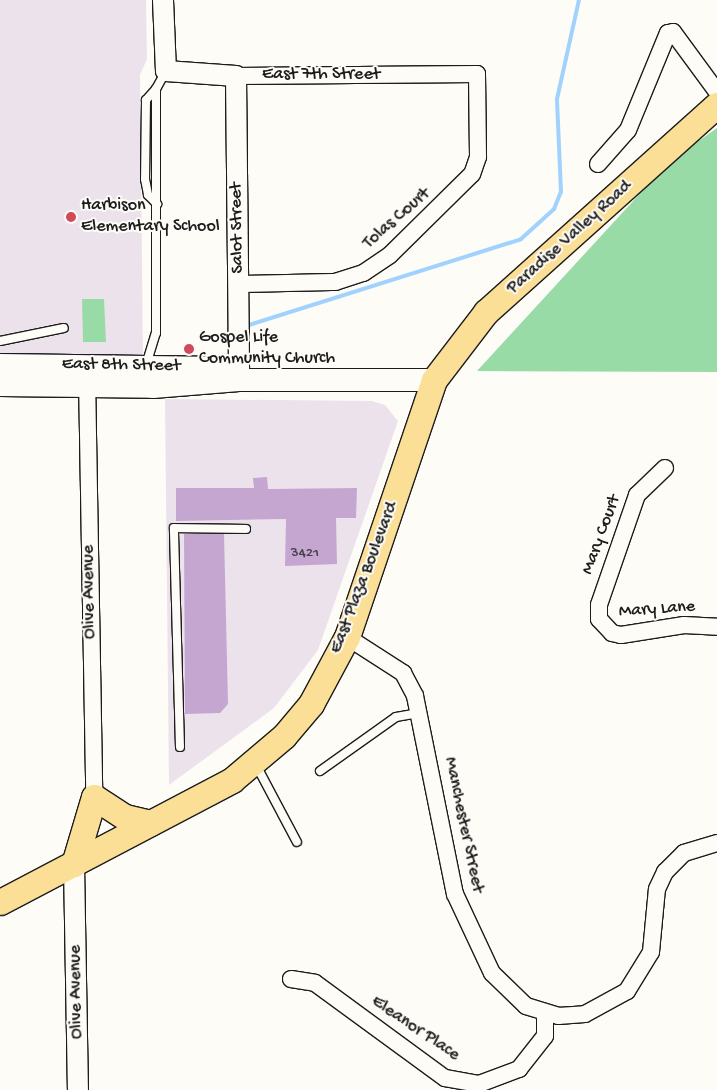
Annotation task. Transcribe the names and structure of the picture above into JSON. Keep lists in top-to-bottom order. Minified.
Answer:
{"streets":{"main road":["Paradise Valley Road","East 8th Street","East Plaza Boulevard"],"street":["East 7th Street","Tolas Court","Salot Street","Mary Court","Olive Avenue","Mary Lane","Manchester Street","Eleanor Place"]},"crossings":[["East 7th Street","Tolas Court"],["East 7th Street","Salot Street"],["Tolas Court","Salot Street"],["Salot Street","East 8th Street"],["Paradise Valley Road","East 8th Street"],["Paradise Valley Road","East Plaza Boulevard"],["East 8th Street","East Plaza Boulevard"],["East 8th Street","Olive Avenue"],["Mary Court","Mary Lane"],["East Plaza Boulevard","Olive Avenue"],["East Plaza Boulevard","Manchester Street"],["Manchester Street","Eleanor Place"]],"places":["Harbison Elementary School","Gospel Life Community Church"],"house_numbers":["3421"]}
